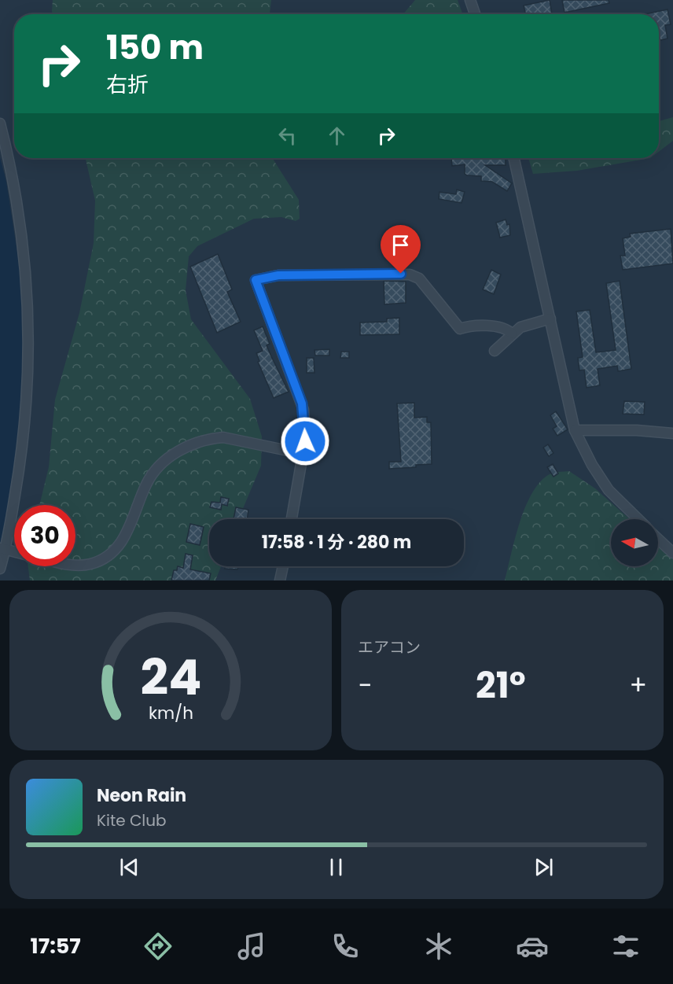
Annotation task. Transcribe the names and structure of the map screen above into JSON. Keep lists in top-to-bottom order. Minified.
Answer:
{"north":"left","page":{"turn":["150 m","右折"],"limit":"30","trip":"17:58 · 1 分 · 280 m","tile":"エアコン","heat":["−","21°","+"],"song":["Neon Rain","Kite Club"],"tabs":"17:57","gauge":["24","km/h"]}}
